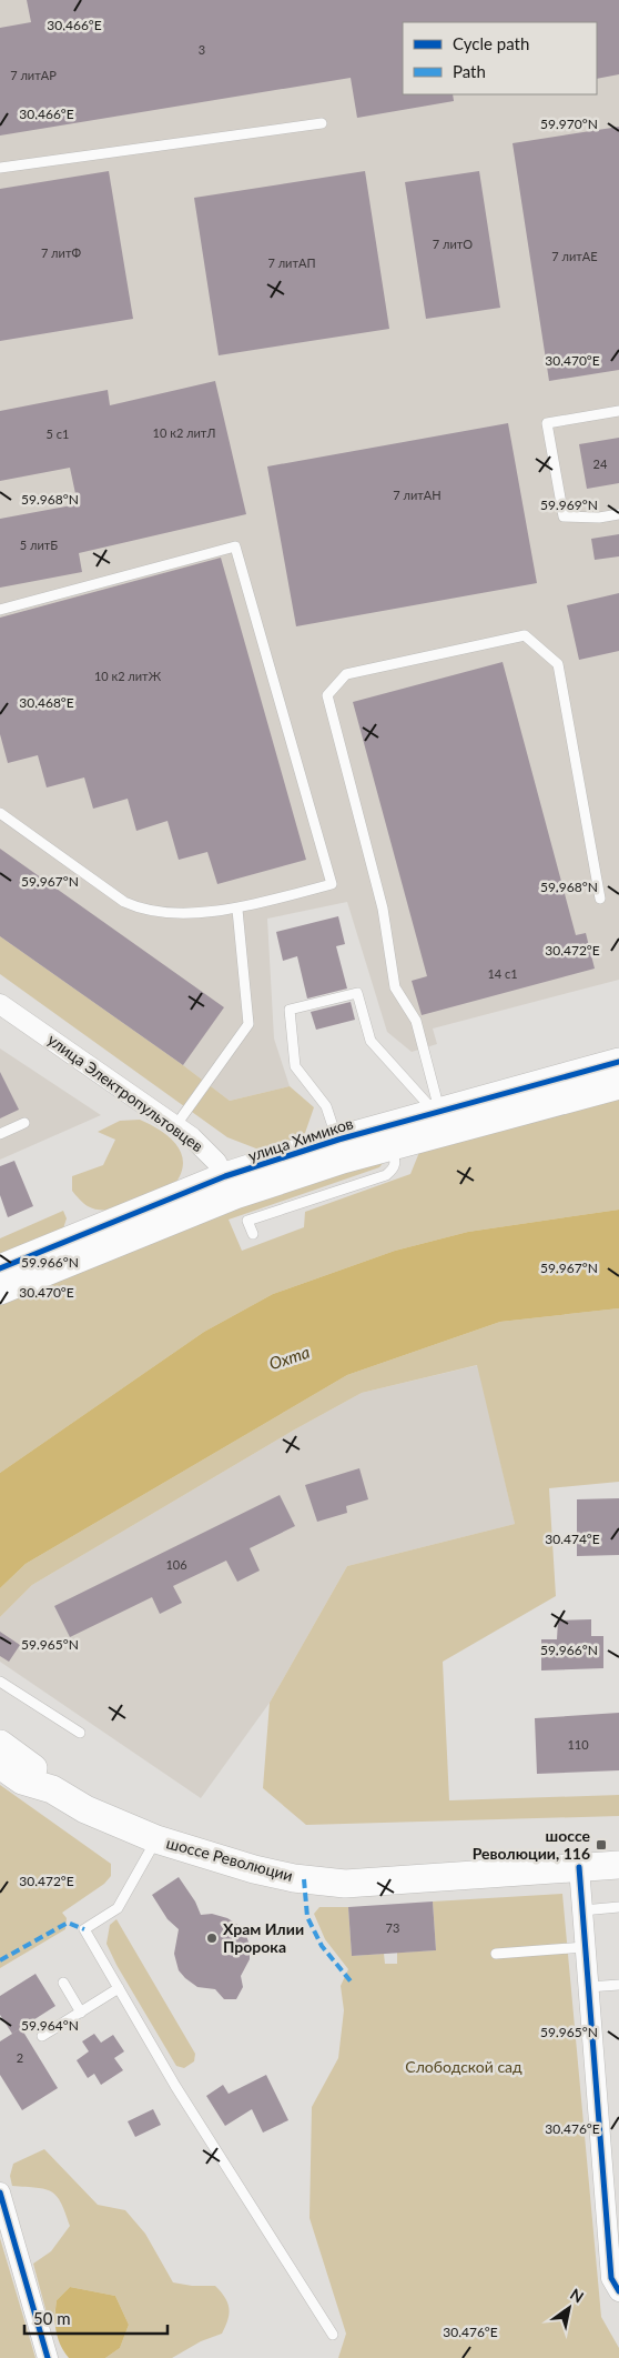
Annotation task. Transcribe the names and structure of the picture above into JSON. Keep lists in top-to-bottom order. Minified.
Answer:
{"streets":{"street":["улица Электропультовцев","улица Химиков","шоссе Революции"]},"crossings":[["улица Электропультовцев","улица Химиков"]],"water":["Охта"],"parks":["Слободской сад"],"places":{"transit":["шоссе Революции, 116"],"other":["Храм Илии Пророка"]},"house_numbers":["3","7 литАР","7 литО","7 литФ","7 литАЕ","7 литАП","10 к2 литЛ","5 с1","24","7 литАН","5 литБ","10 к2 литЖ","14 с1","106","110","73","2"],"legend":["Cycle path","Path"],"scale_bar":"50 m","north":"top right","coordinates":["30.466°E","59.970°N","30.470°E","59.968°N","59.969°N","30.468°E","59.967°N","30.472°E","59.966°N","30.474°E","59.965°N","59.964°N","30.476°E"]}
